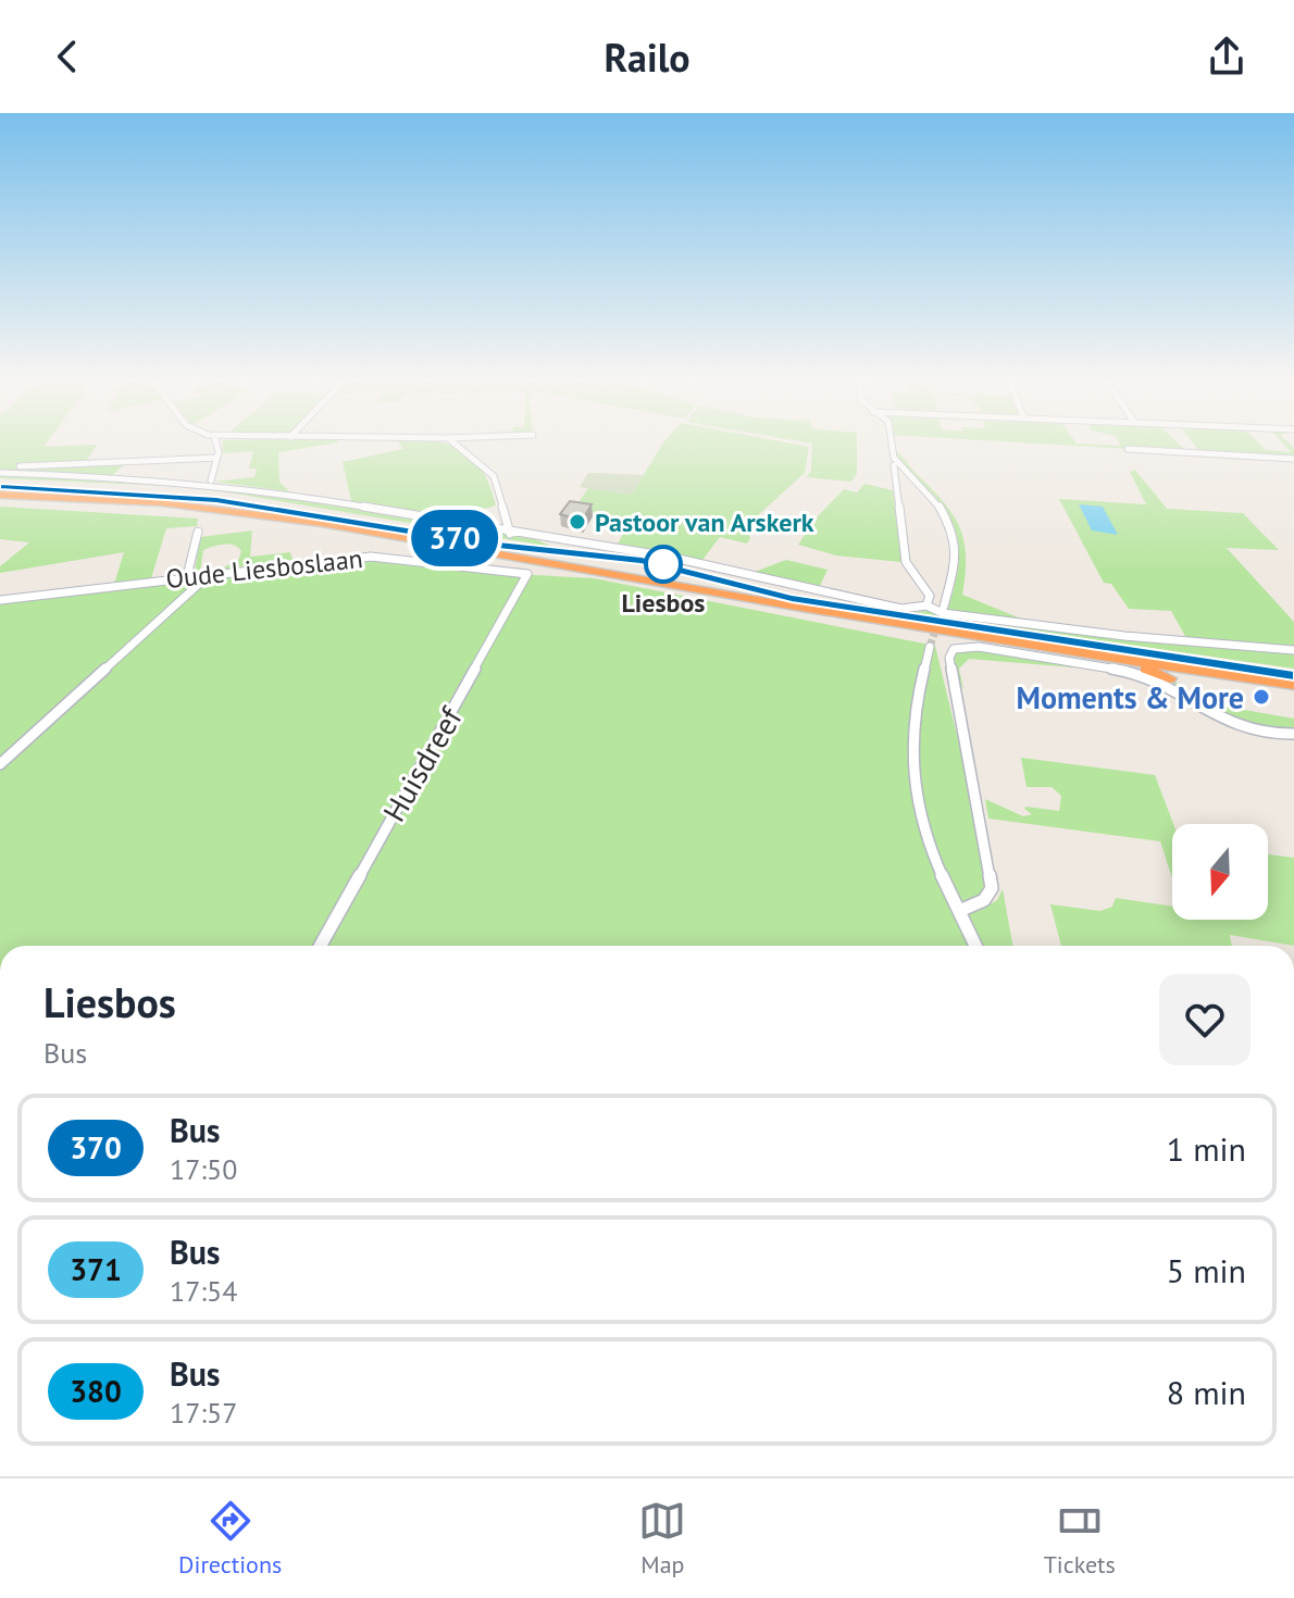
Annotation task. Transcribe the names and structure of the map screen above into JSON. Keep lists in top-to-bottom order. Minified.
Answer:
{"streets":{"street":["Oude Liesboslaan","Huisdreef"]},"crossings":[["Oude Liesboslaan","Huisdreef"]],"places":["Pastoor van Arskerk","Liesbos","Moments & More"],"lines":["bus line 370"],"north":"bottom","page":{"header":"Railo","on_map":"370","heading":["Liesbos","Bus"],"list":[{"mark":"370","name":"Bus","note":"17:50","value":"1 min"},{"mark":"371","name":"Bus","note":"17:54","value":"5 min"},{"mark":"380","name":"Bus","note":"17:57","value":"8 min"}],"tabs":["Directions","Map","Tickets"]}}
